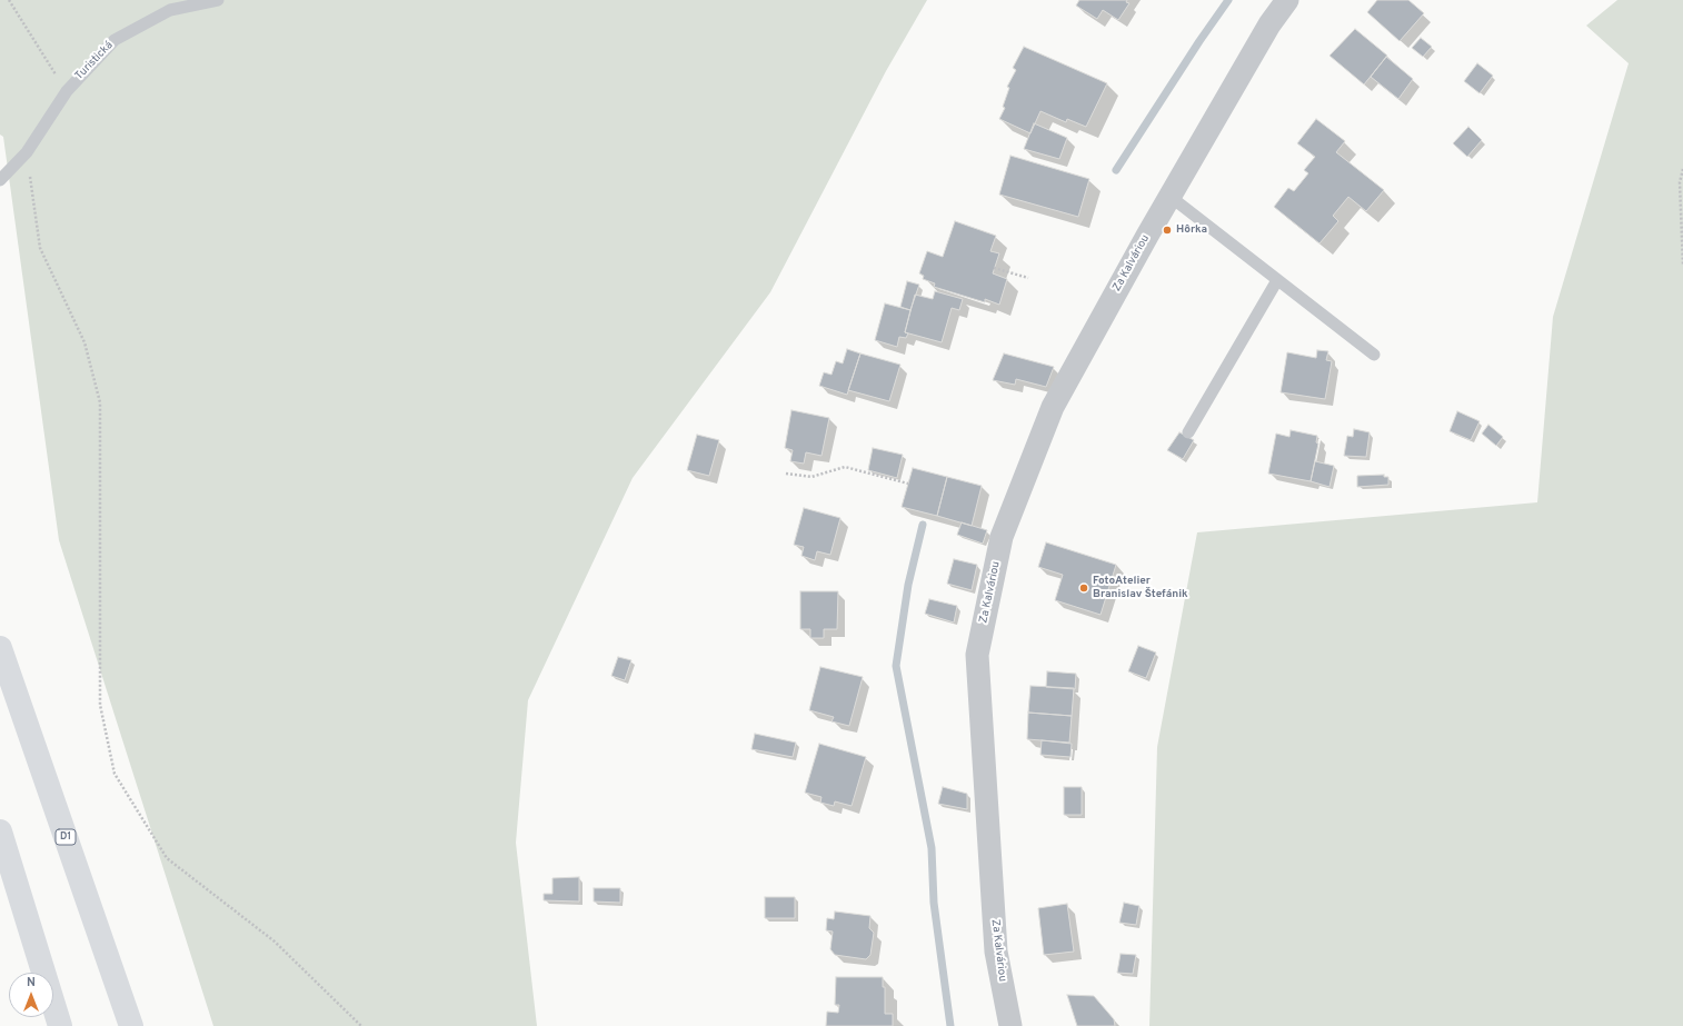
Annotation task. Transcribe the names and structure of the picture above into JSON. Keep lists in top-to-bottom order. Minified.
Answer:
{"streets":{"highway":["D1"],"street":["Za Kalváriou"],"lane":["Turistická"]},"places":["Hôrka","FotoAtelier Branislav Štefánik"],"north":"top"}
